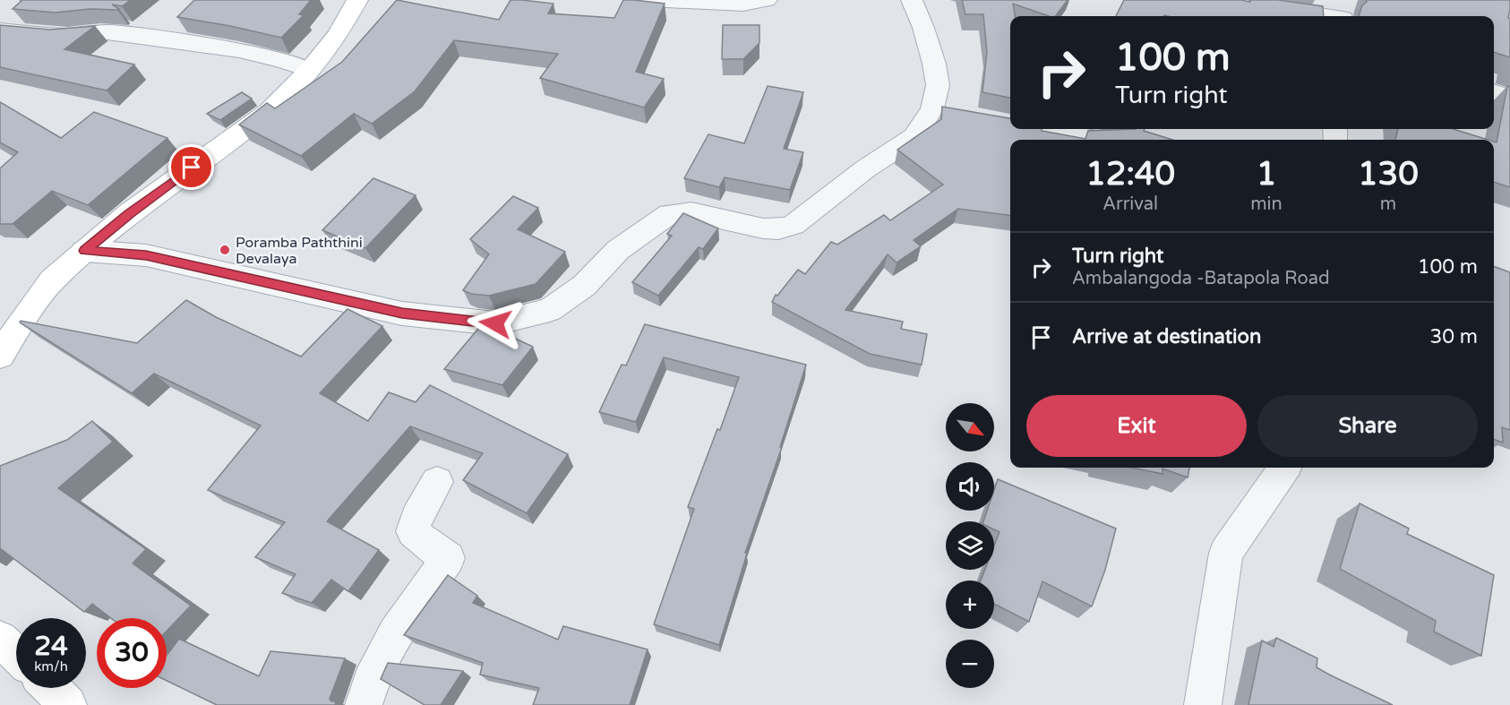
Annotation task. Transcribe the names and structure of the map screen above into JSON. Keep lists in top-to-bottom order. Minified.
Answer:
{"places":["Poramba Paththini Devalaya"],"north":"bottom right","page":{"turn":["100 m","Turn right"],"eta":["12:40","Arrival","1","min","130","m"],"list":[{"name":"Turn right","note":"Ambalangoda -Batapola Road","value":"100 m"},{"name":"Arrive at destination","value":"30 m"}],"buttons":["Exit","Share"],"map_buttons":["+","−"],"speed":"24 km/h","limit":"30"}}
